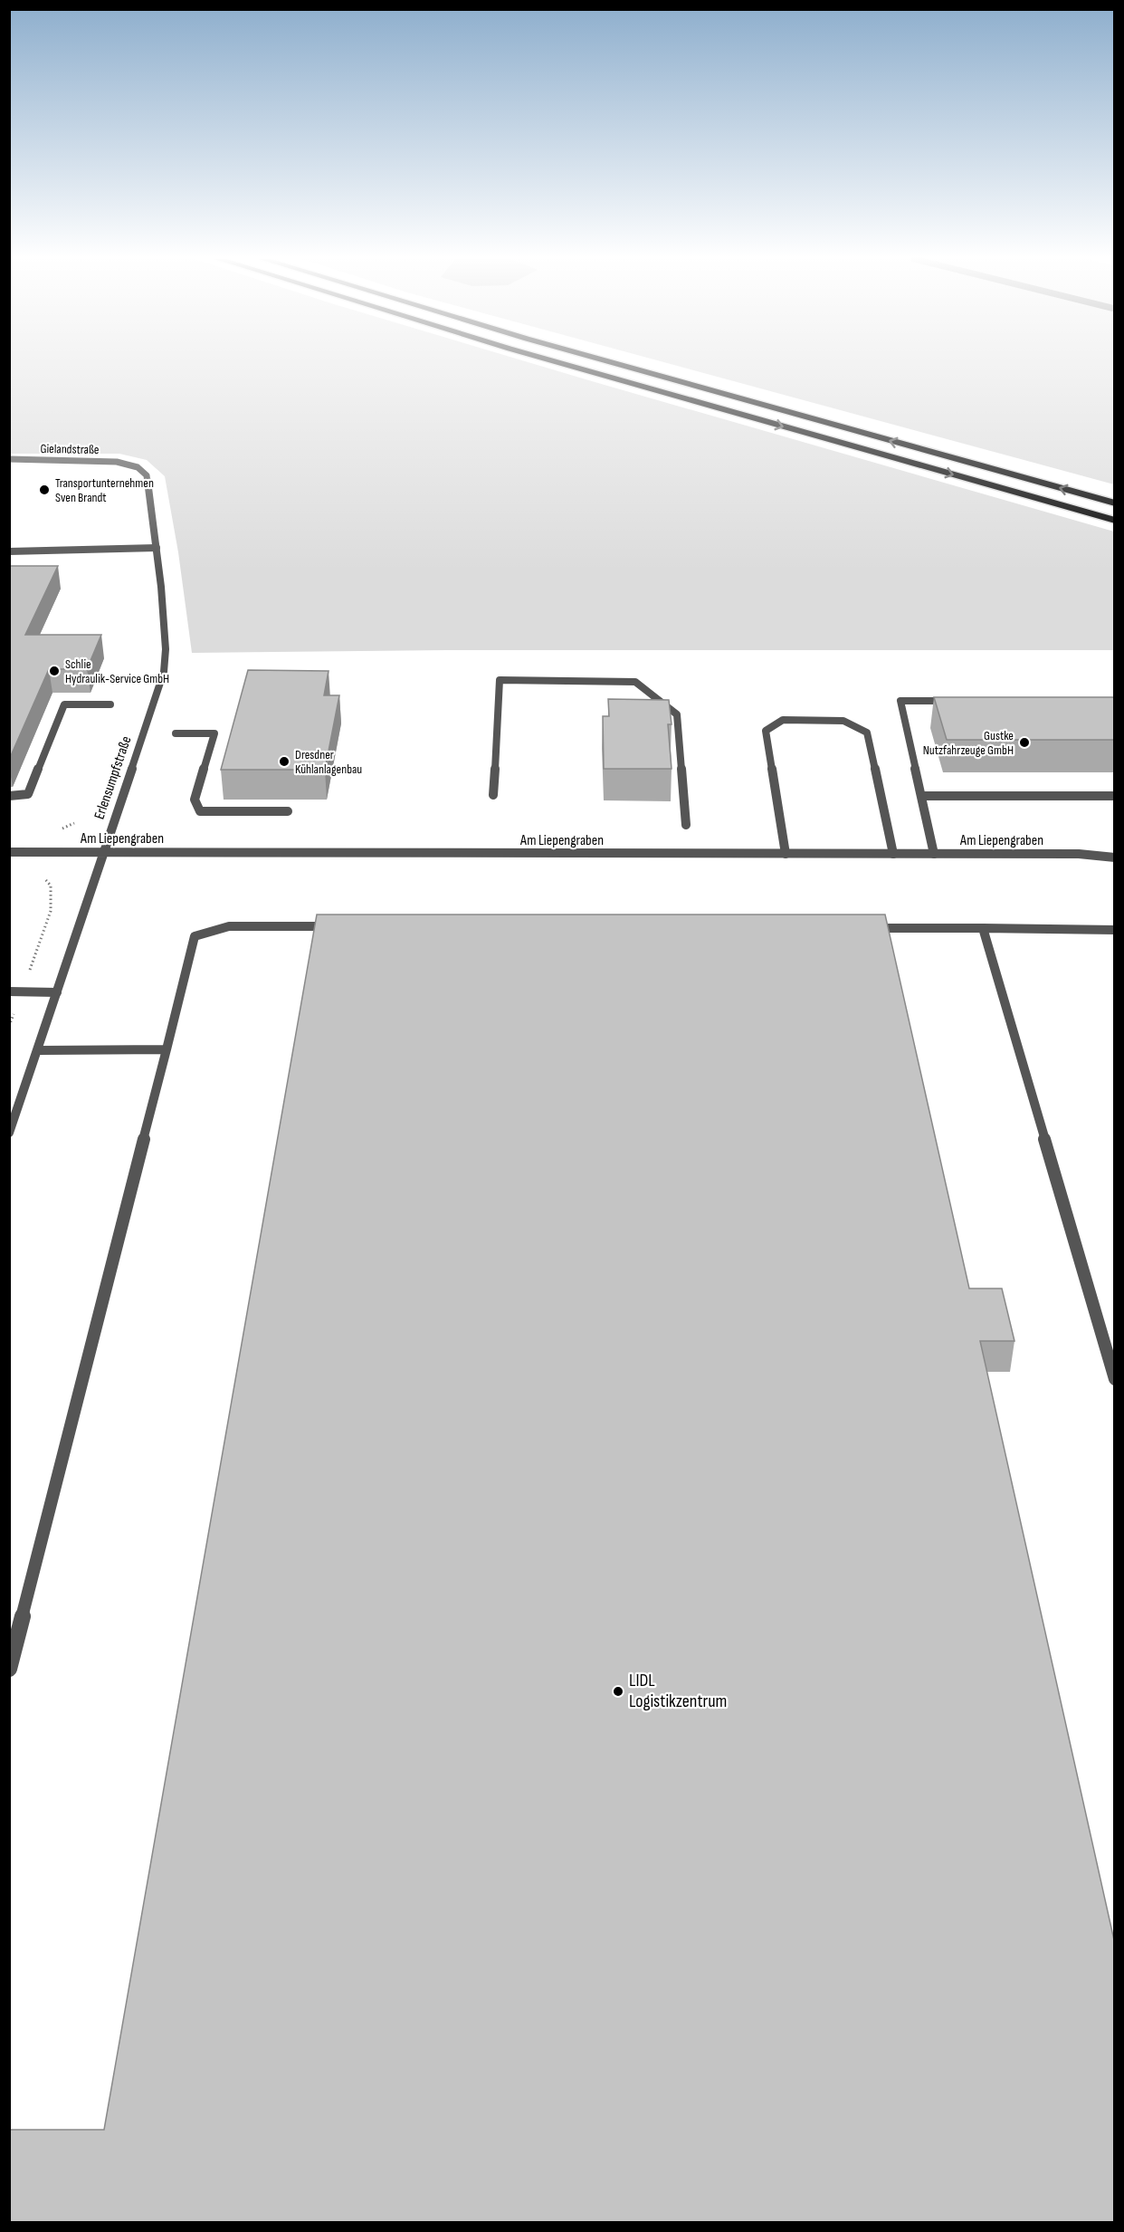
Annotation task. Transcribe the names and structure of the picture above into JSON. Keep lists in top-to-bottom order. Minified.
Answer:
{"streets":{"street":["Gielandstraße","Erlensumpfstraße","Am Liepengraben"]},"crossings":[["Gielandstraße","Erlensumpfstraße"],["Erlensumpfstraße","Am Liepengraben"]],"places":["Transportunternehmen Sven Brandt","Schlie Hydraulik-Service GmbH","Gustke Nutzfahrzeuge GmbH","Dresdner Kühlanlagenbau","LIDL Logistikzentrum"]}
